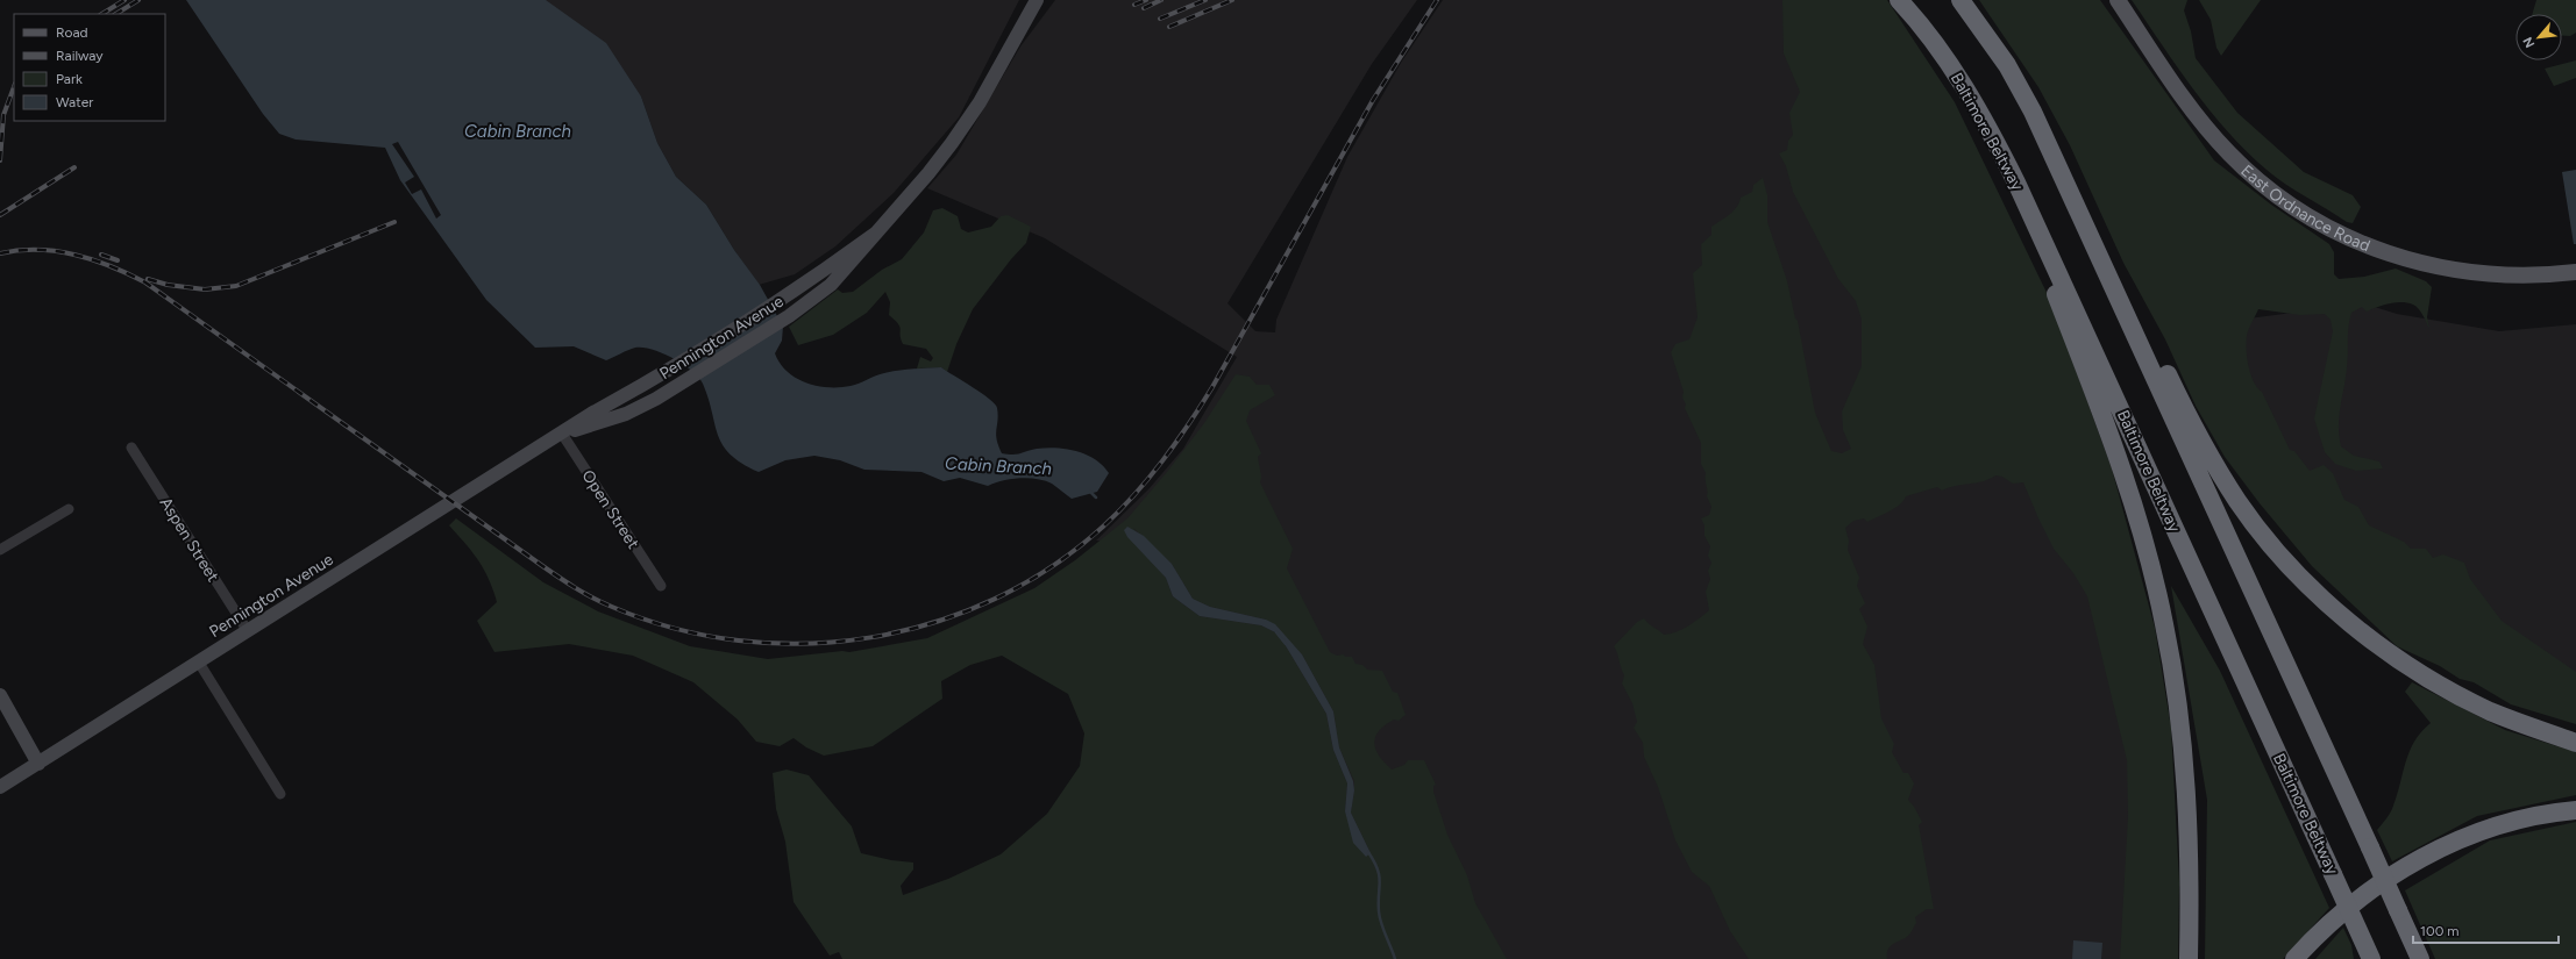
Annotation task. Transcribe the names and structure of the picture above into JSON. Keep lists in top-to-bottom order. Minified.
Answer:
{"streets":{"highway":["Baltimore Beltway"],"main road":["East Ordnance Road","Pennington Avenue"],"street":["Open Street","Aspen Street"]},"crossings":[["Pennington Avenue","Open Street"],["Pennington Avenue","Aspen Street"]],"water":["Cabin Branch"],"legend":["Road","Railway","Park","Water"],"scale_bar":"100 m","north":"bottom left"}
